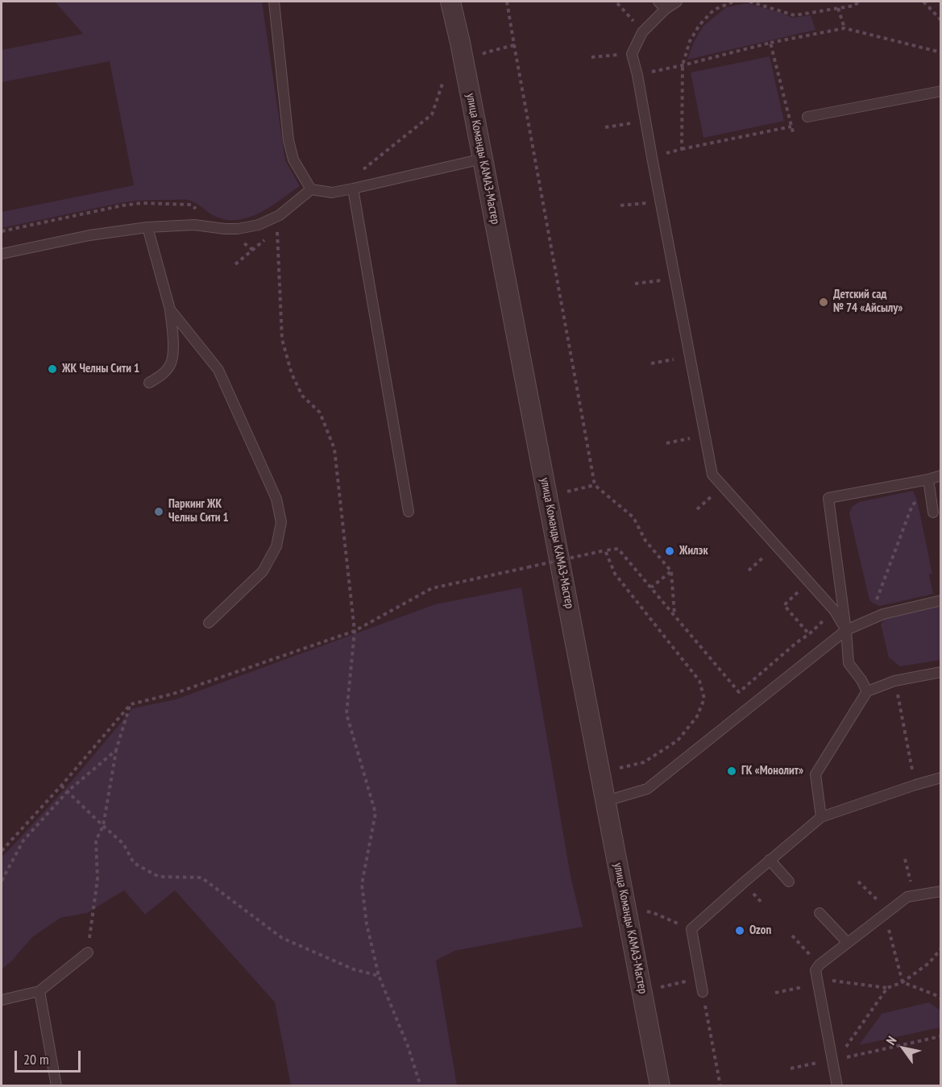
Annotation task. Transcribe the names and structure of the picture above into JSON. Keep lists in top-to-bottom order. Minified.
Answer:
{"streets":{"street":["улица Команды КАМАЗ-Мастер"]},"places":["Детский сад № 74 «Айсылу»","ЖК Челны Сити 1","Паркинг ЖК Челны Сити 1","Жилэк","ГК «Монолит»","Ozon"],"scale_bar":"20 m","north":"top left"}
